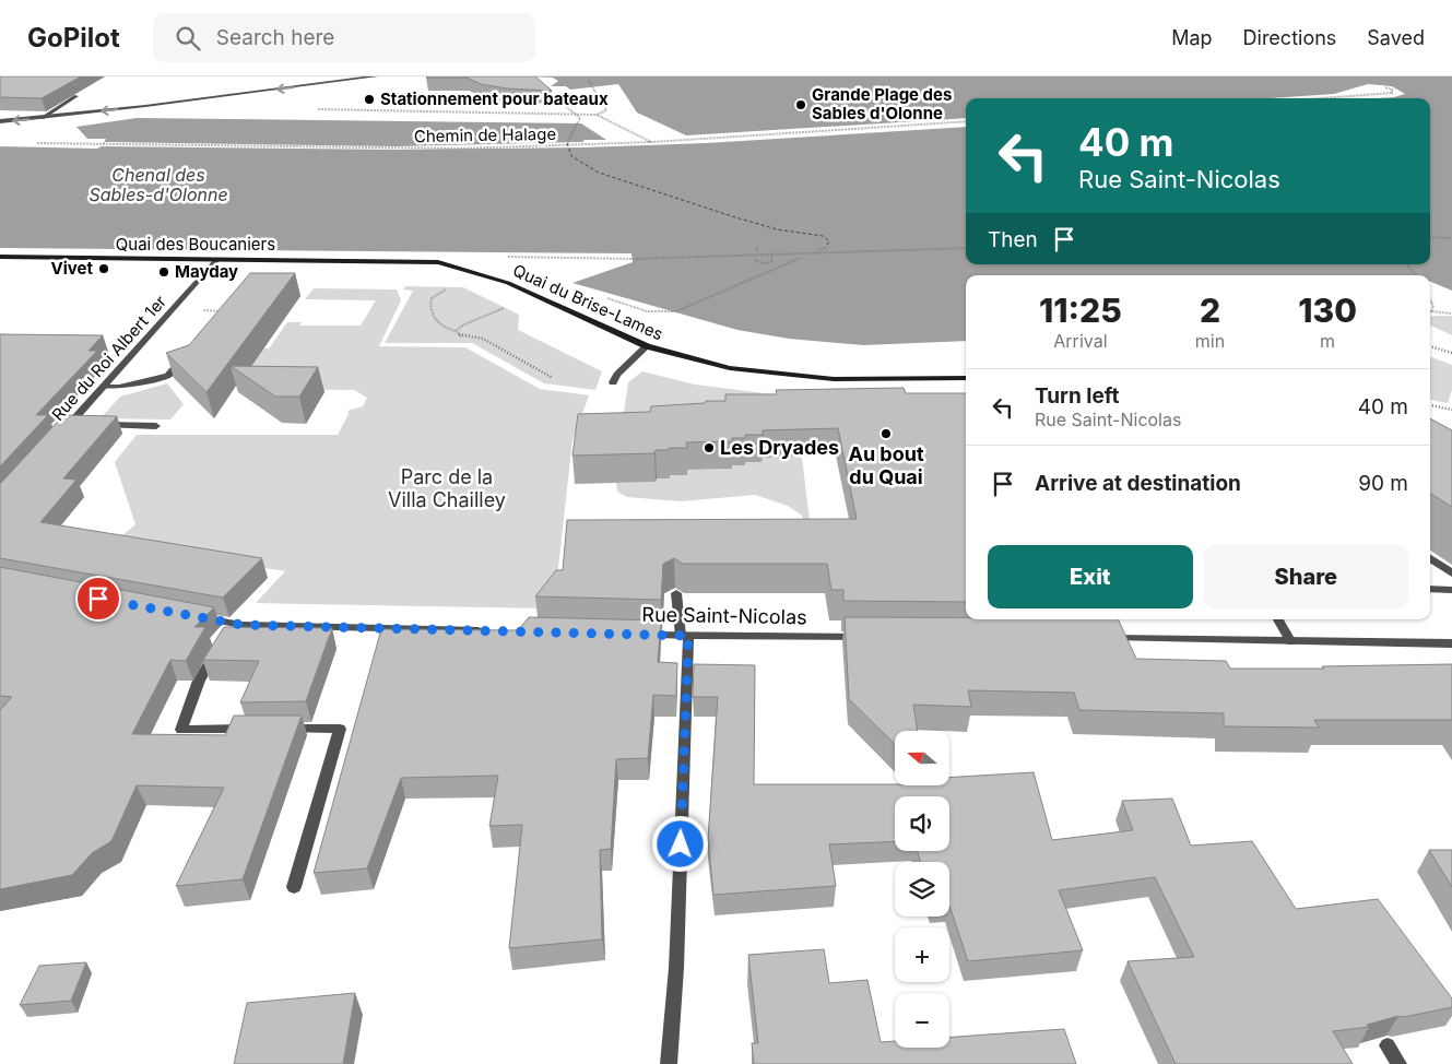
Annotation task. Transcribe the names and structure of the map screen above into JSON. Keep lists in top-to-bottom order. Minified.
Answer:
{"streets":{"street":["Quai des Boucaniers","Quai du Brise-Lames","Rue du Roi Albert 1er","Rue Saint-Nicolas"],"path":["Chemin de Halage"]},"crossings":[["Quai des Boucaniers","Quai du Brise-Lames"],["Quai des Boucaniers","Rue du Roi Albert 1er"]],"water":["Chenal des Sables-d'Olonne"],"parks":["Parc de la Villa Chailley"],"places":["Stationnement pour bateaux","Grande Plage des Sables d'Olonne","Vivet","Mayday","Au bout du Quai","Les Dryades"],"north":"left","page":{"header":"GoPilot","search":"Search here","nav":["Map","Directions","Saved"],"turn":["40 m","Rue Saint-Nicolas"],"then":"Then","eta":["11:25","Arrival","2","min","130","m"],"list":[{"name":"Turn left","note":"Rue Saint-Nicolas","value":"40 m"},{"name":"Arrive at destination","value":"90 m"}],"buttons":["Exit","Share"],"map_buttons":["+","−"]}}
